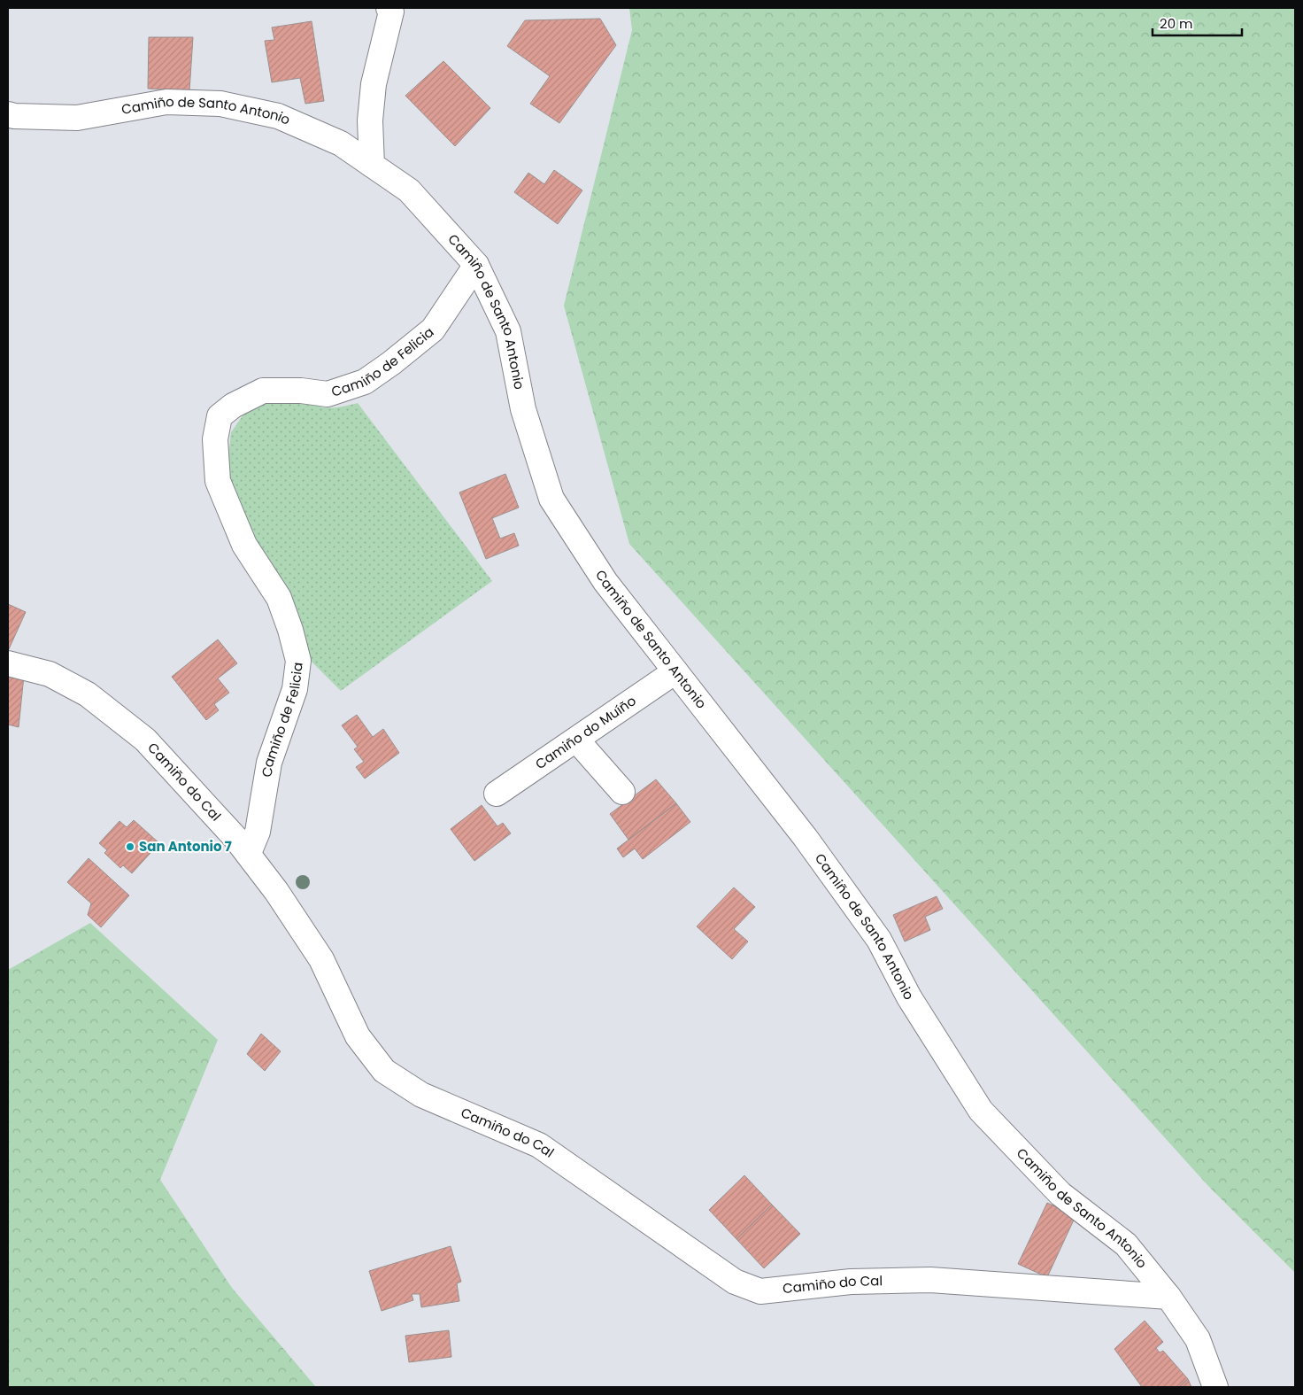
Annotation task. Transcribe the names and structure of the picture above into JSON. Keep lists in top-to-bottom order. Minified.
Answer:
{"streets":{"street":["Camiño de Santo Antonio","Camiño de Felicia","Camiño do Muíño","Camiño do Cal"]},"crossings":[["Camiño de Santo Antonio","Camiño de Felicia"],["Camiño de Santo Antonio","Camiño do Muíño"],["Camiño de Santo Antonio","Camiño do Cal"],["Camiño de Felicia","Camiño do Cal"]],"places":["San Antonio 7"],"scale_bar":"20 m"}
